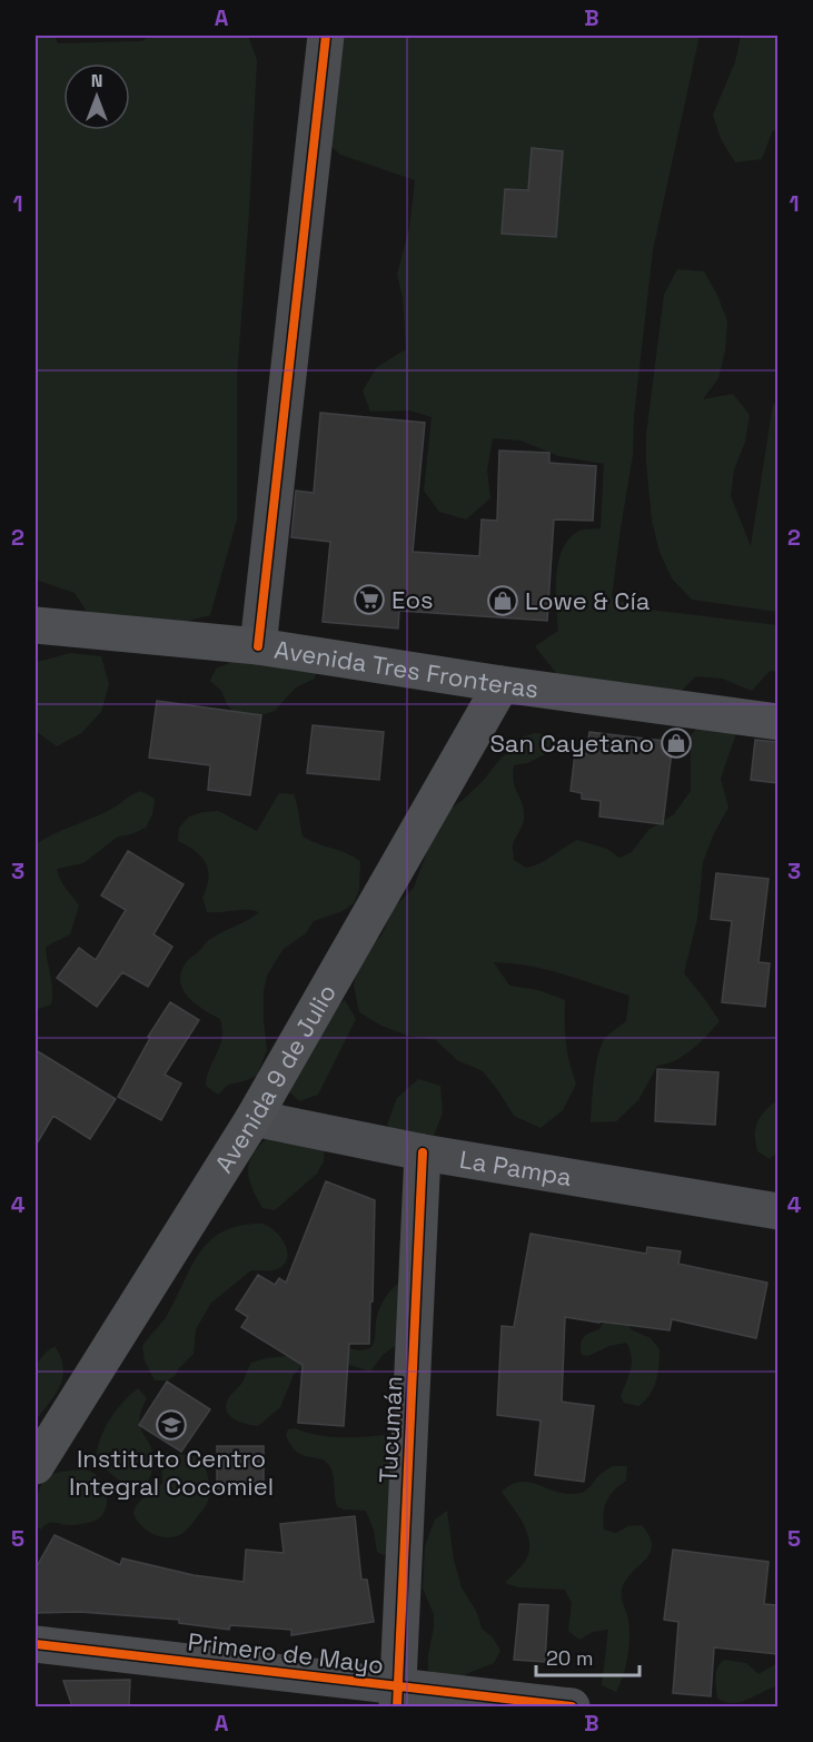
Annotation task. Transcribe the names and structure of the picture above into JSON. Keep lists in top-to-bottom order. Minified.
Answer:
{"streets":{"main road":["Avenida Tres Fronteras","Avenida 9 de Julio"],"street":["La Pampa","Tucumán","Primero de Mayo"]},"crossings":[["Avenida Tres Fronteras","Avenida 9 de Julio"],["Avenida 9 de Julio","La Pampa"],["La Pampa","Tucumán"],["Tucumán","Primero de Mayo"]],"places":{"supermarket":["Eos"],"shop":["Lowe & Cía","San Cayetano"],"school or university":["Instituto Centro Integral Cocomiel"]},"scale_bar":"20 m","north":"top","grid":{"columns":["A","B"],"rows":["1","2","3","4","5"]}}
